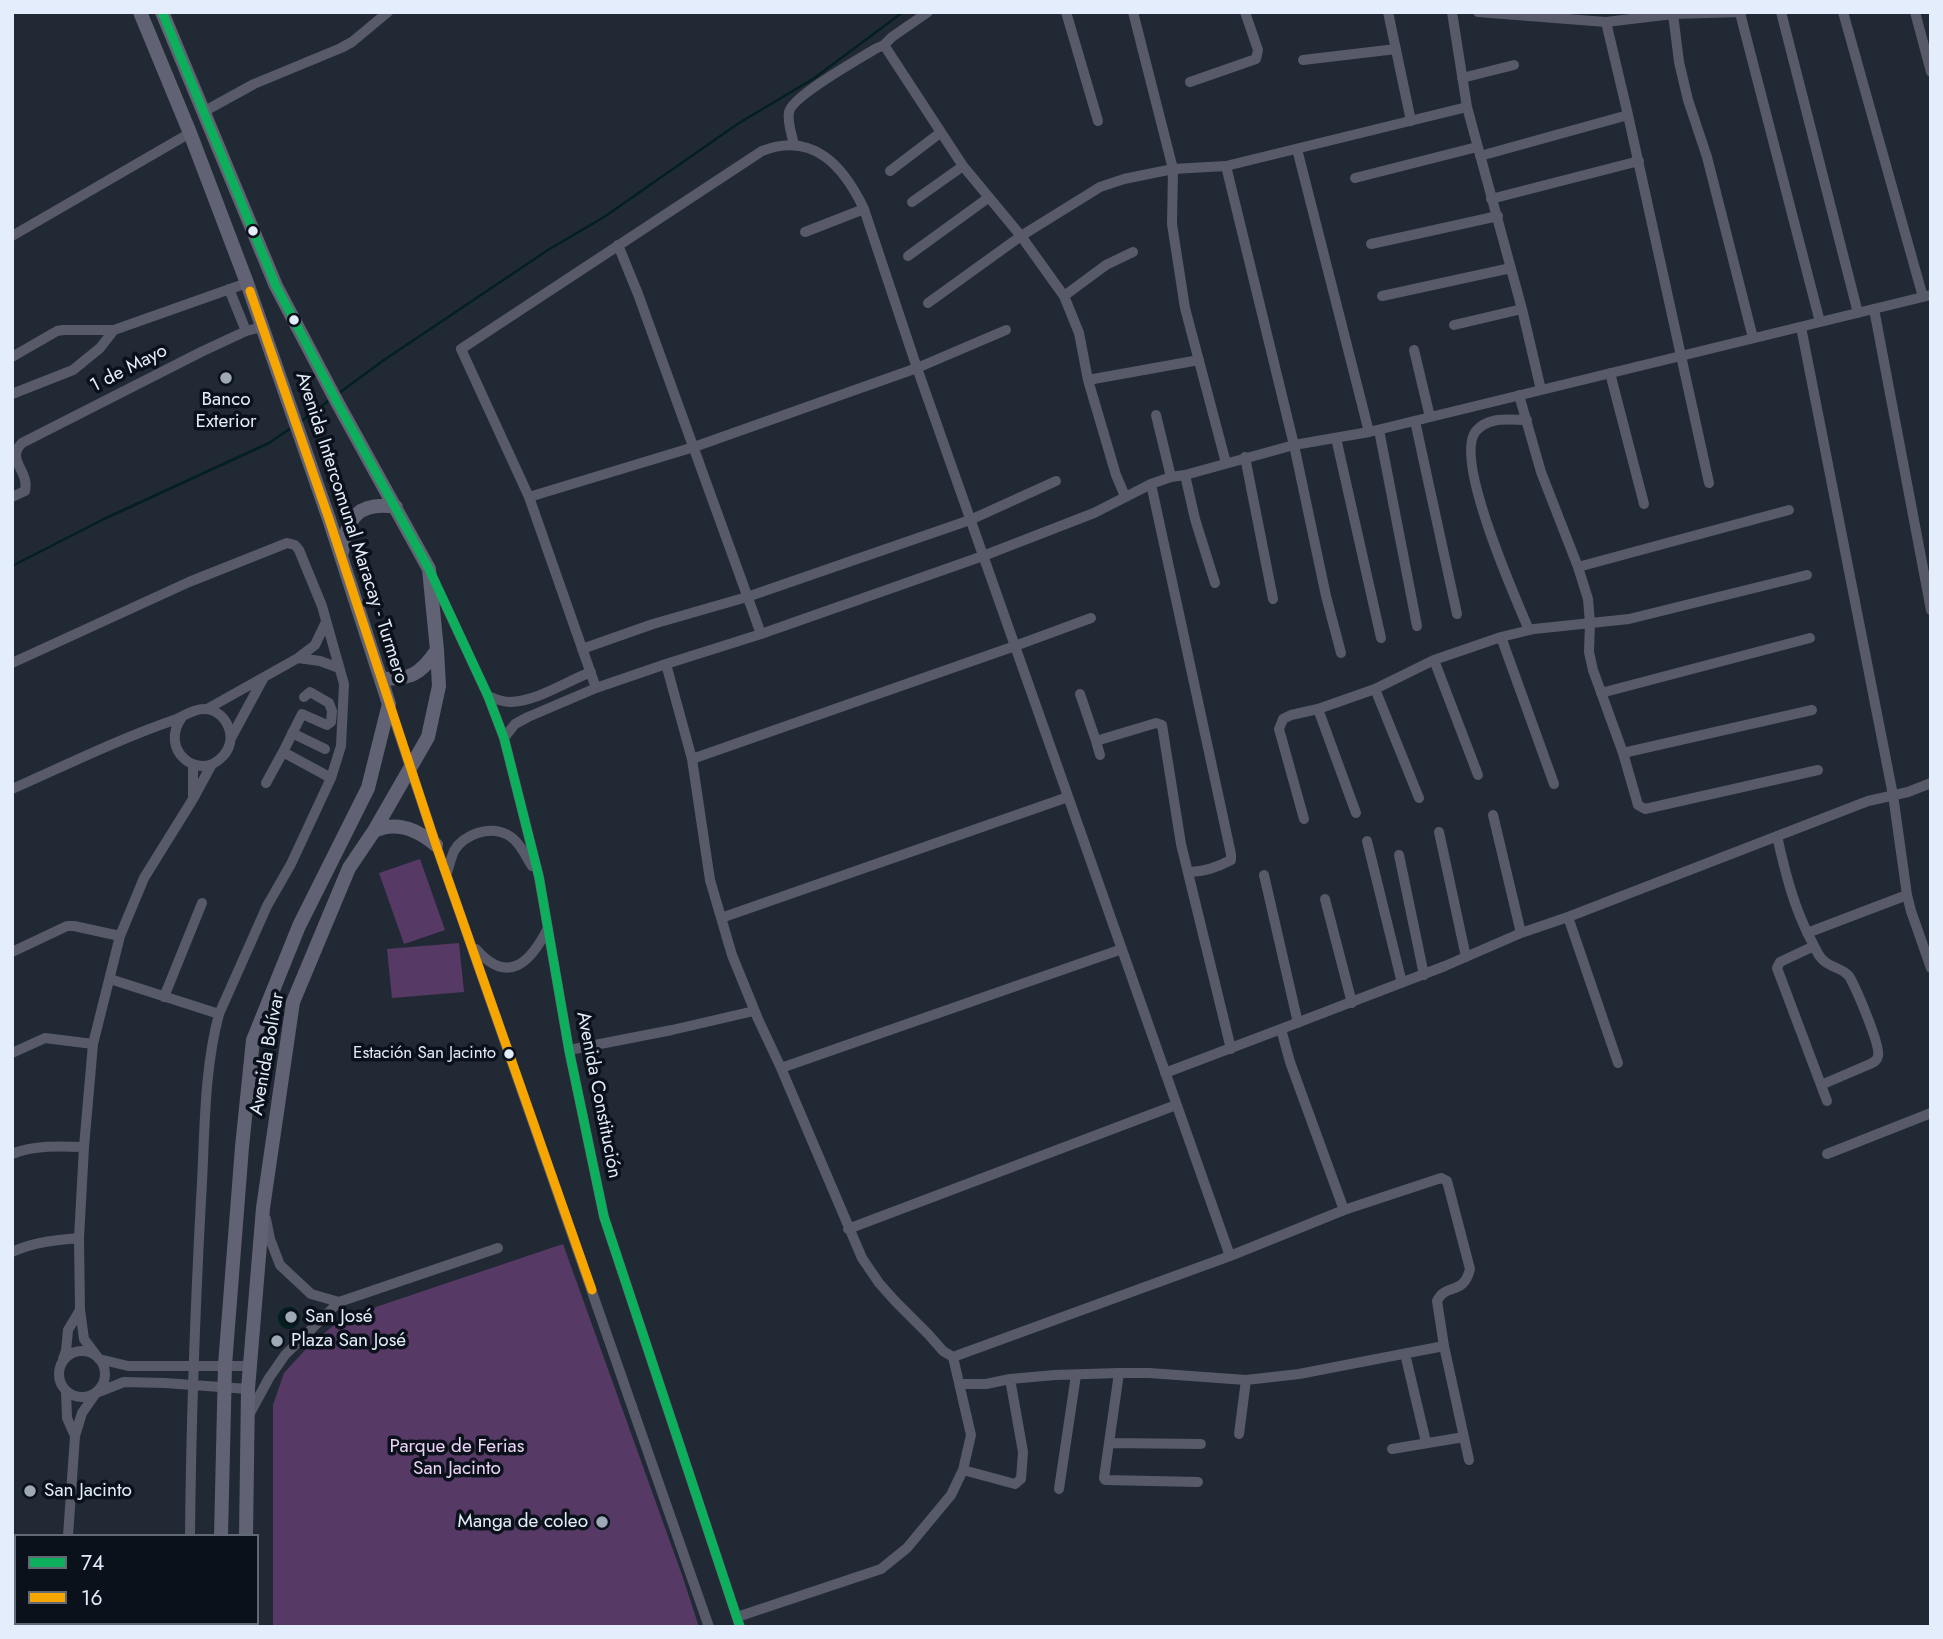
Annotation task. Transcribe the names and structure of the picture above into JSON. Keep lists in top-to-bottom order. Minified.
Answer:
{"streets":{"main road":["Avenida Intercomunal Maracay - Turmero","Avenida Bolívar"],"street":["1 de Mayo","Avenida Constitución"]},"crossings":[["1 de Mayo","Avenida Intercomunal Maracay - Turmero"],["Avenida Intercomunal Maracay - Turmero","Avenida Bolívar"],["Avenida Intercomunal Maracay - Turmero","Avenida Constitución"],["Avenida Bolívar","Avenida Constitución"]],"parks":["Parque de Ferias San Jacinto"],"places":["Banco Exterior","Estación San Jacinto","San José","Plaza San José","San Jacinto","Manga de coleo"],"lines":["transit line 74","transit line 16"],"legend":["74","16"]}
